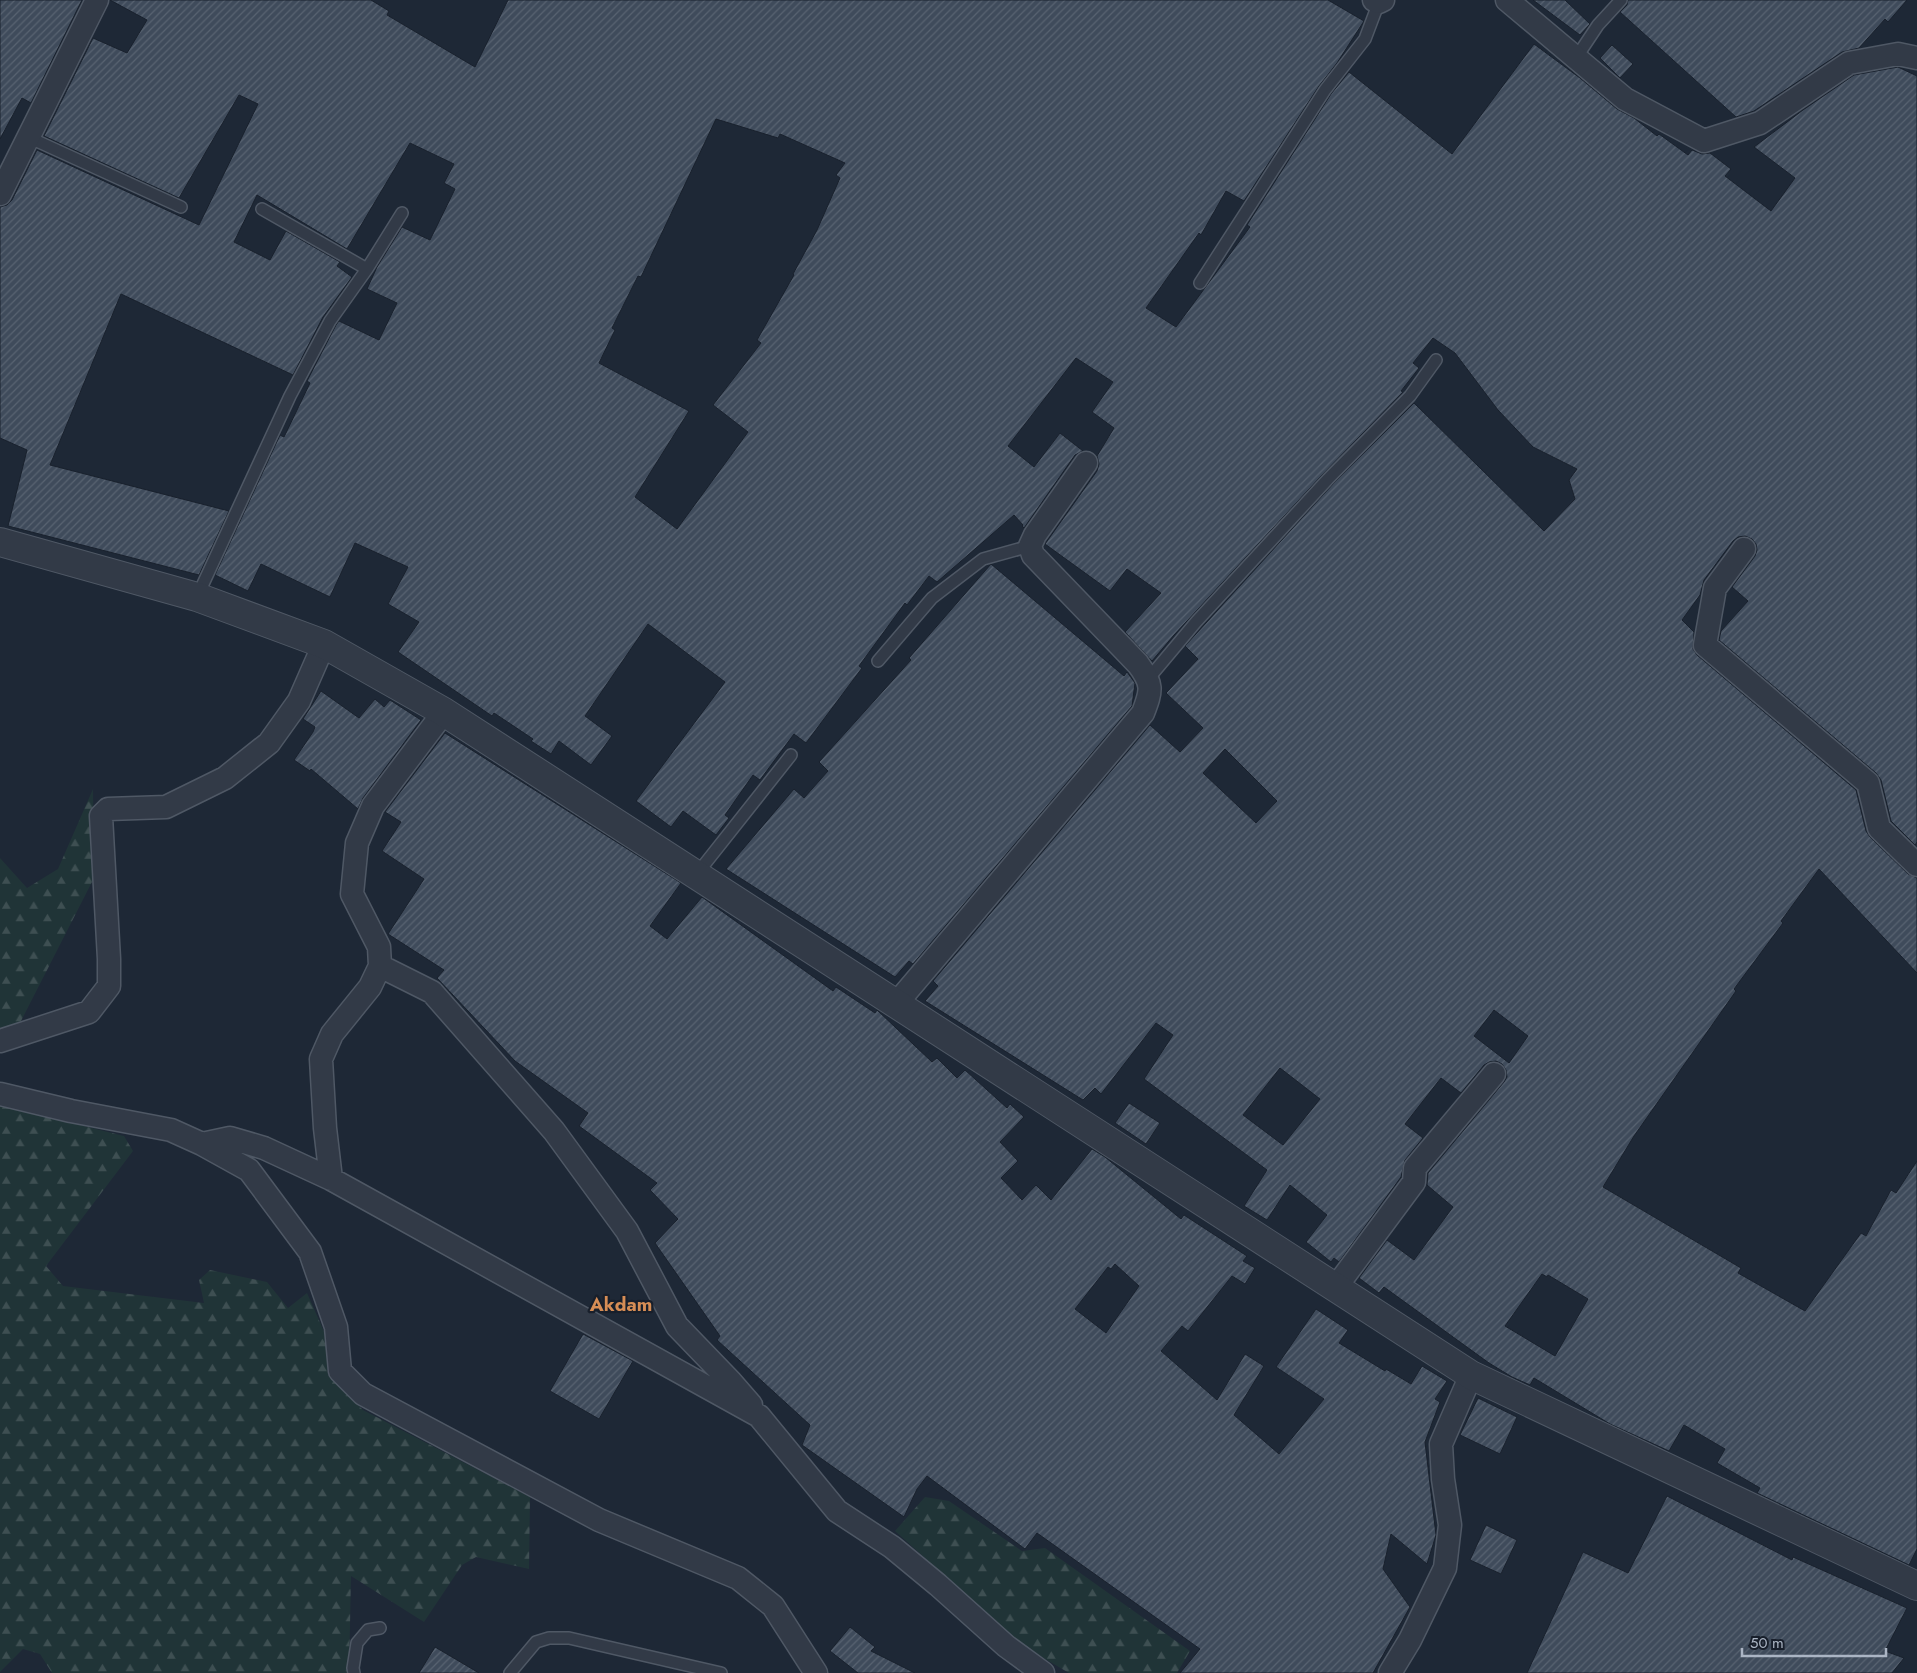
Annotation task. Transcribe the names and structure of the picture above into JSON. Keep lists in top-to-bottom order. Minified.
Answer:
{"districts":["Akdam"],"scale_bar":"50 m"}
